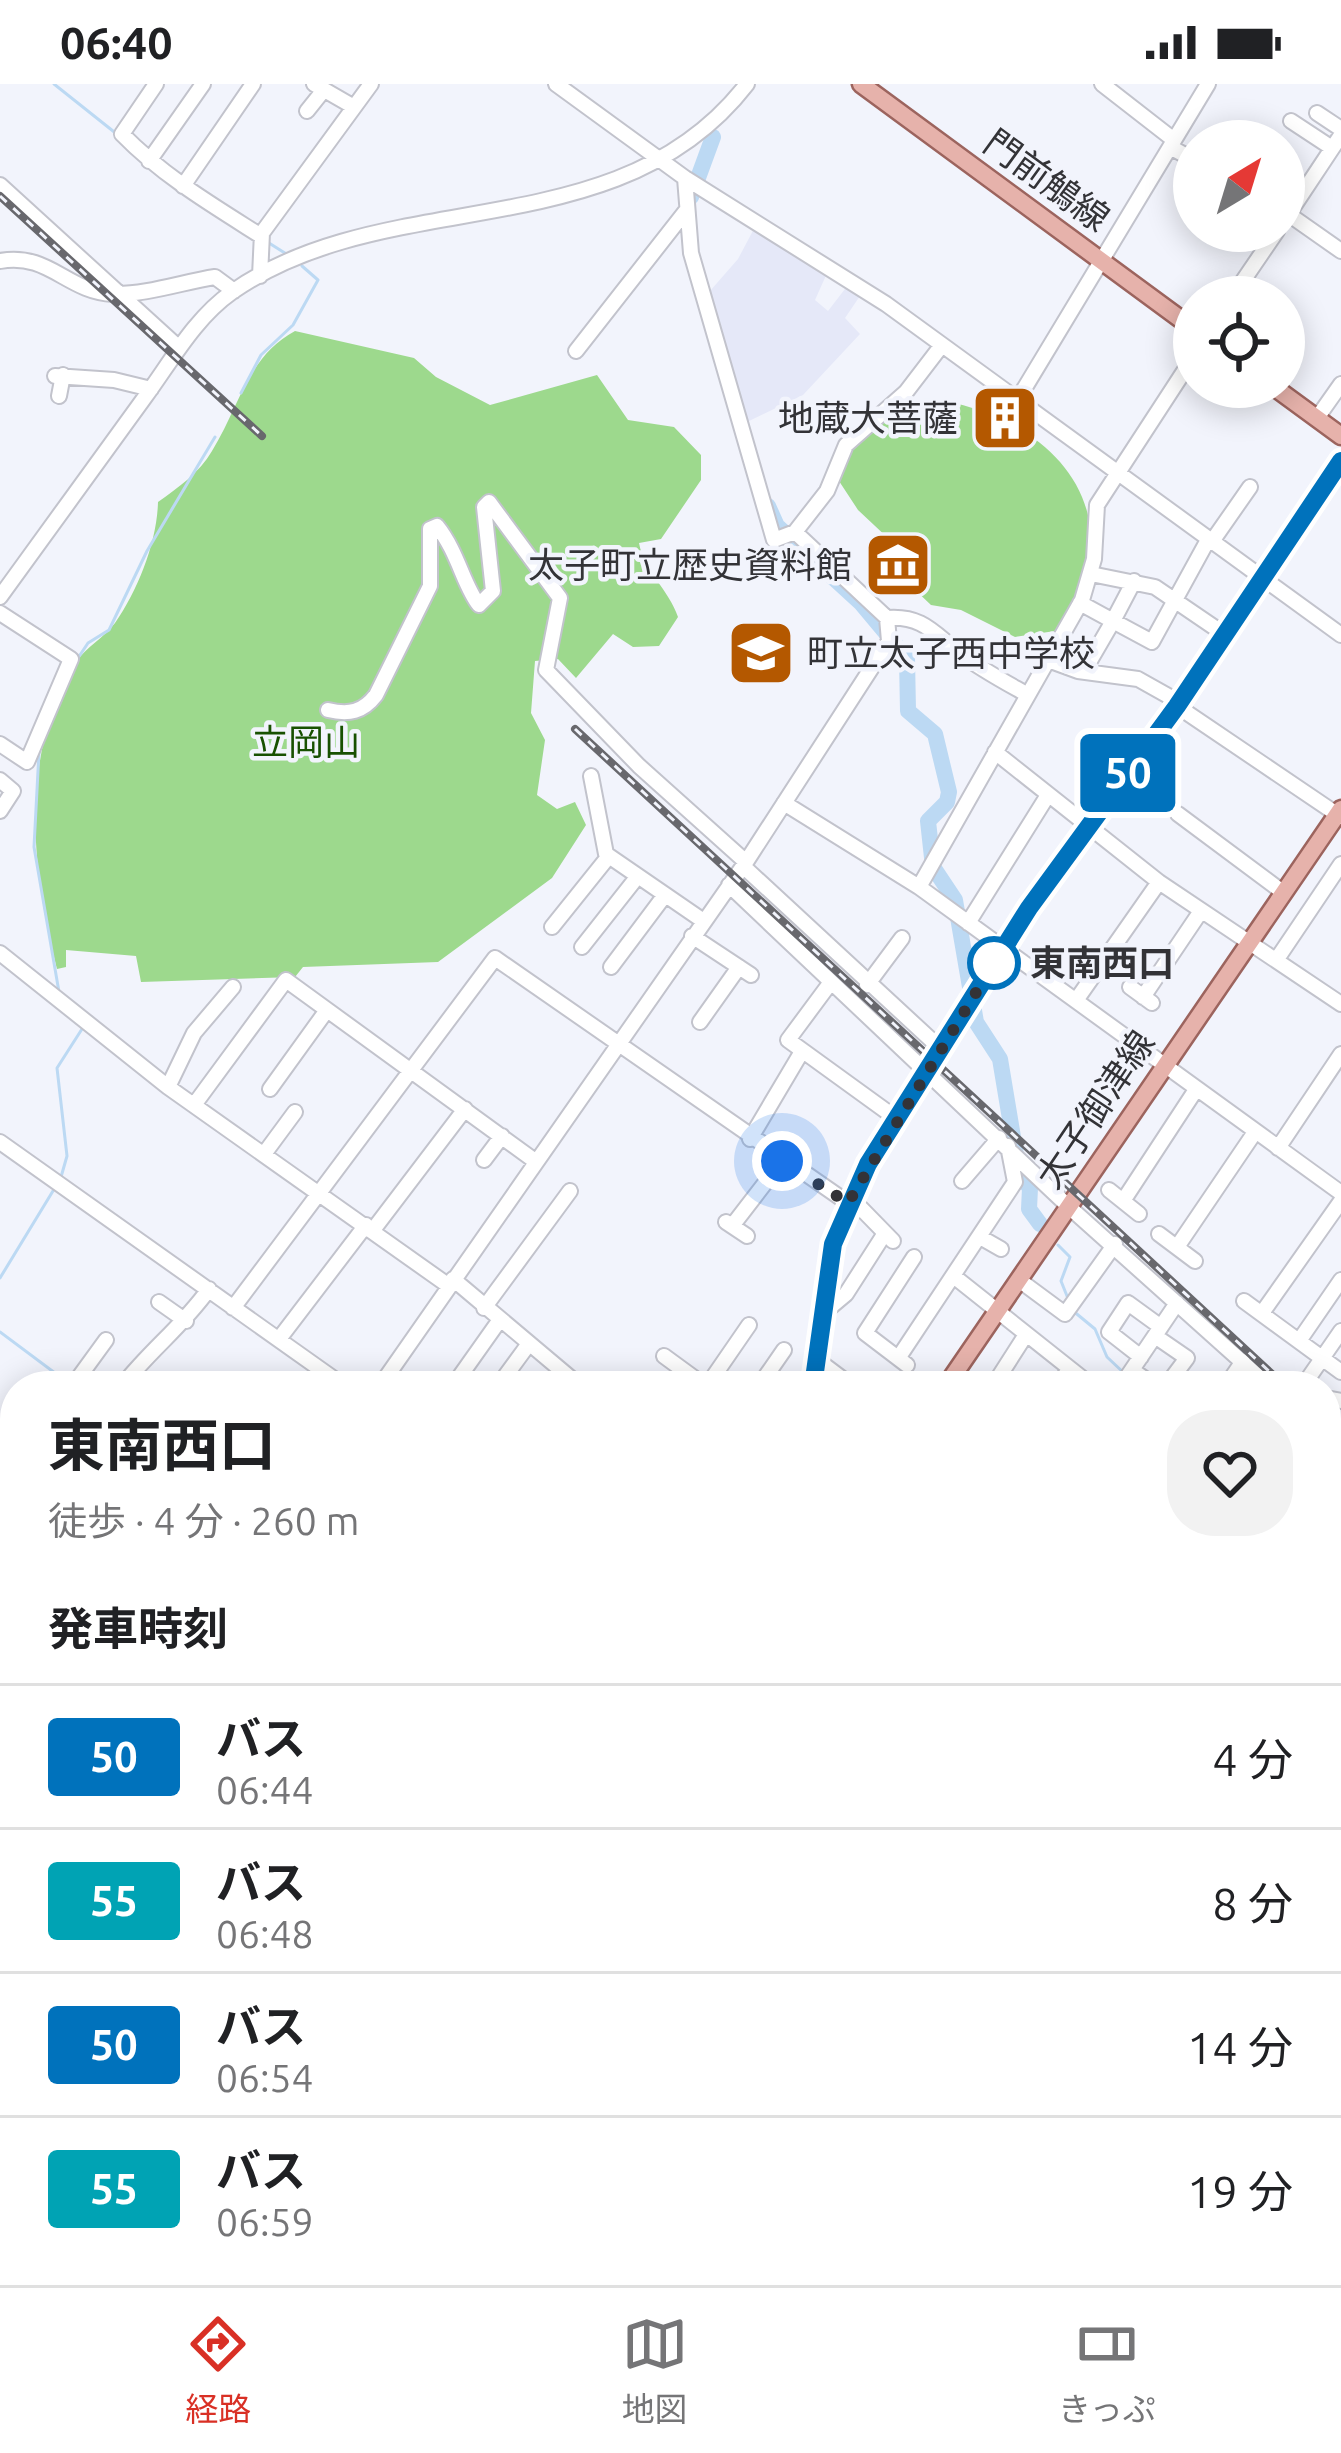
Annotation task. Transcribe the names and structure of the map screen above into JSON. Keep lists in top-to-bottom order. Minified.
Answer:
{"streets":{"main road":["門前鵤線","太子御津線"]},"parks":["立岡山"],"places":{"building":["地蔵大菩薩"],"museum":["太子町立歴史資料館"],"school or university":["町立太子西中学校"],"other":["東南西口"]},"lines":["bus line 50"],"north":"top right","page":{"status":"06:40","on_map":"50","heading":[["東南西口","徒歩 · 4 分 · 260 m"],"発車時刻"],"list":[{"mark":"50","name":"バス","note":"06:44","value":"4 分"},{"mark":"55","name":"バス","note":"06:48","value":"8 分"},{"mark":"50","name":"バス","note":"06:54","value":"14 分"},{"mark":"55","name":"バス","note":"06:59","value":"19 分"}],"tabs":["経路","地図","きっぷ"]}}
